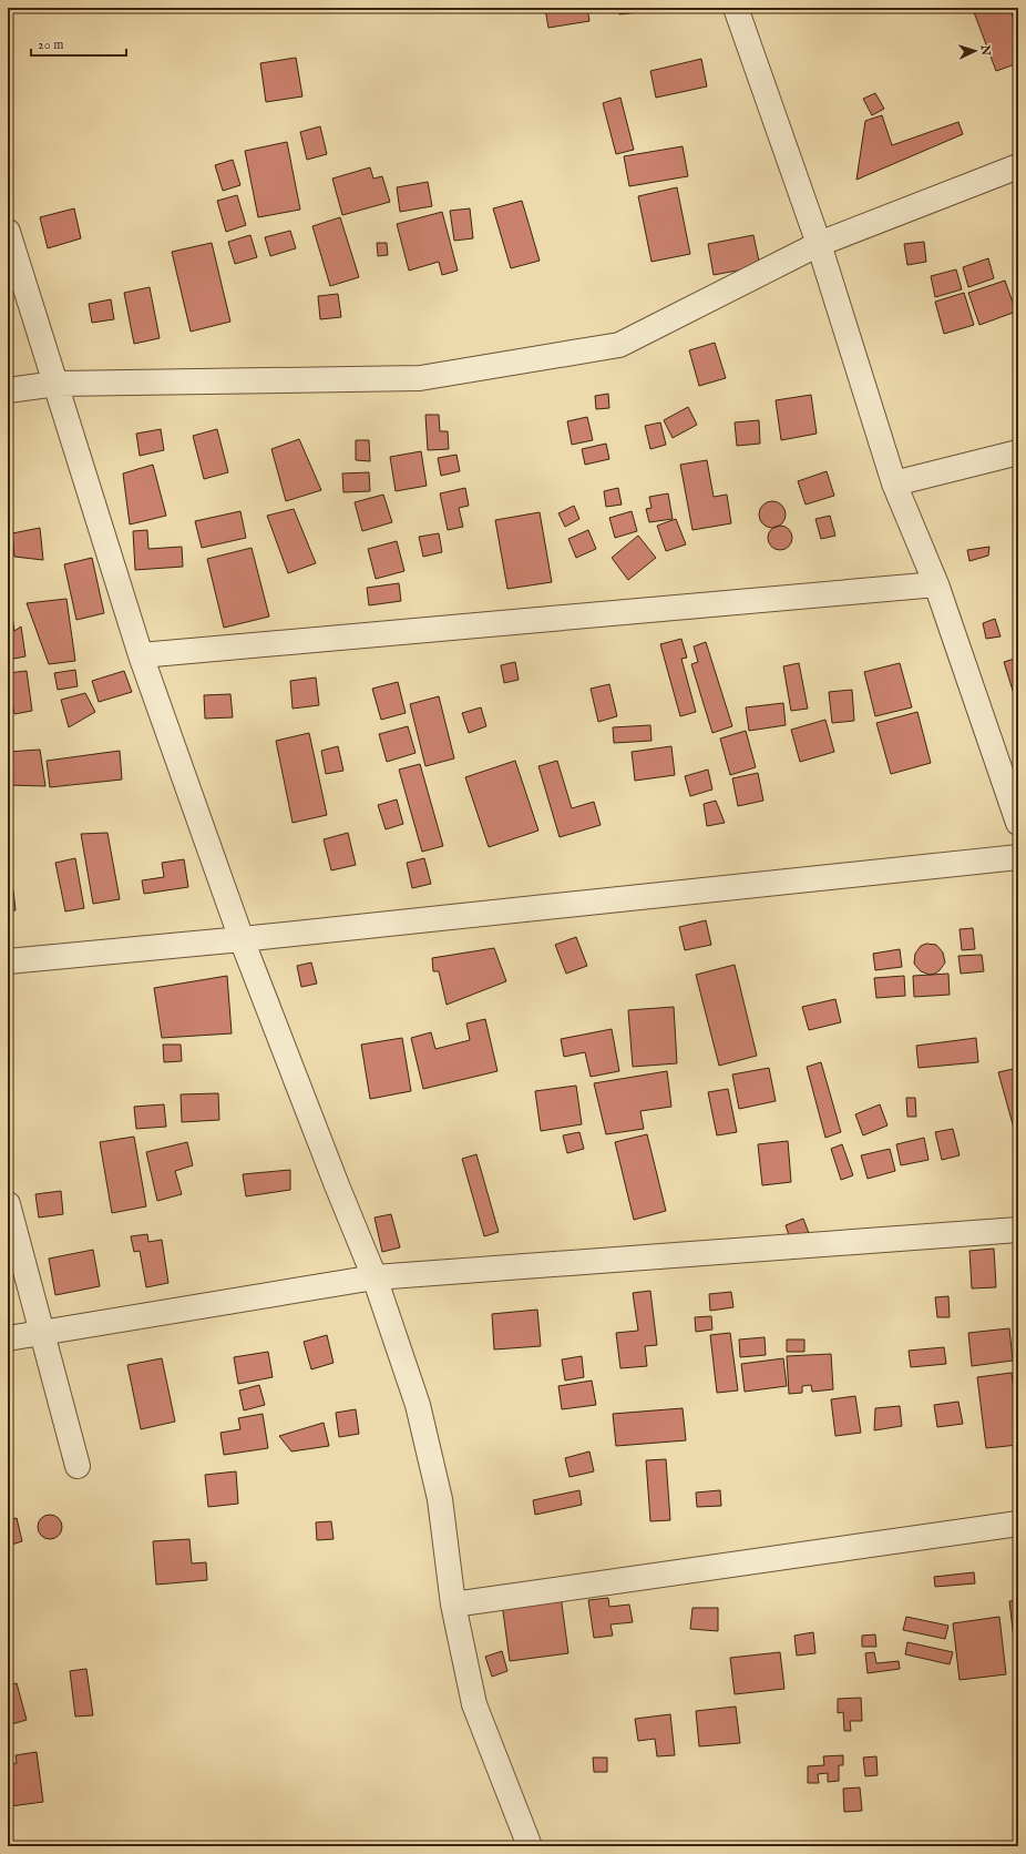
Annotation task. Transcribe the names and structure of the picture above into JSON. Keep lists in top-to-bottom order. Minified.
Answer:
{"scale_bar":"20 m","north":"right"}
